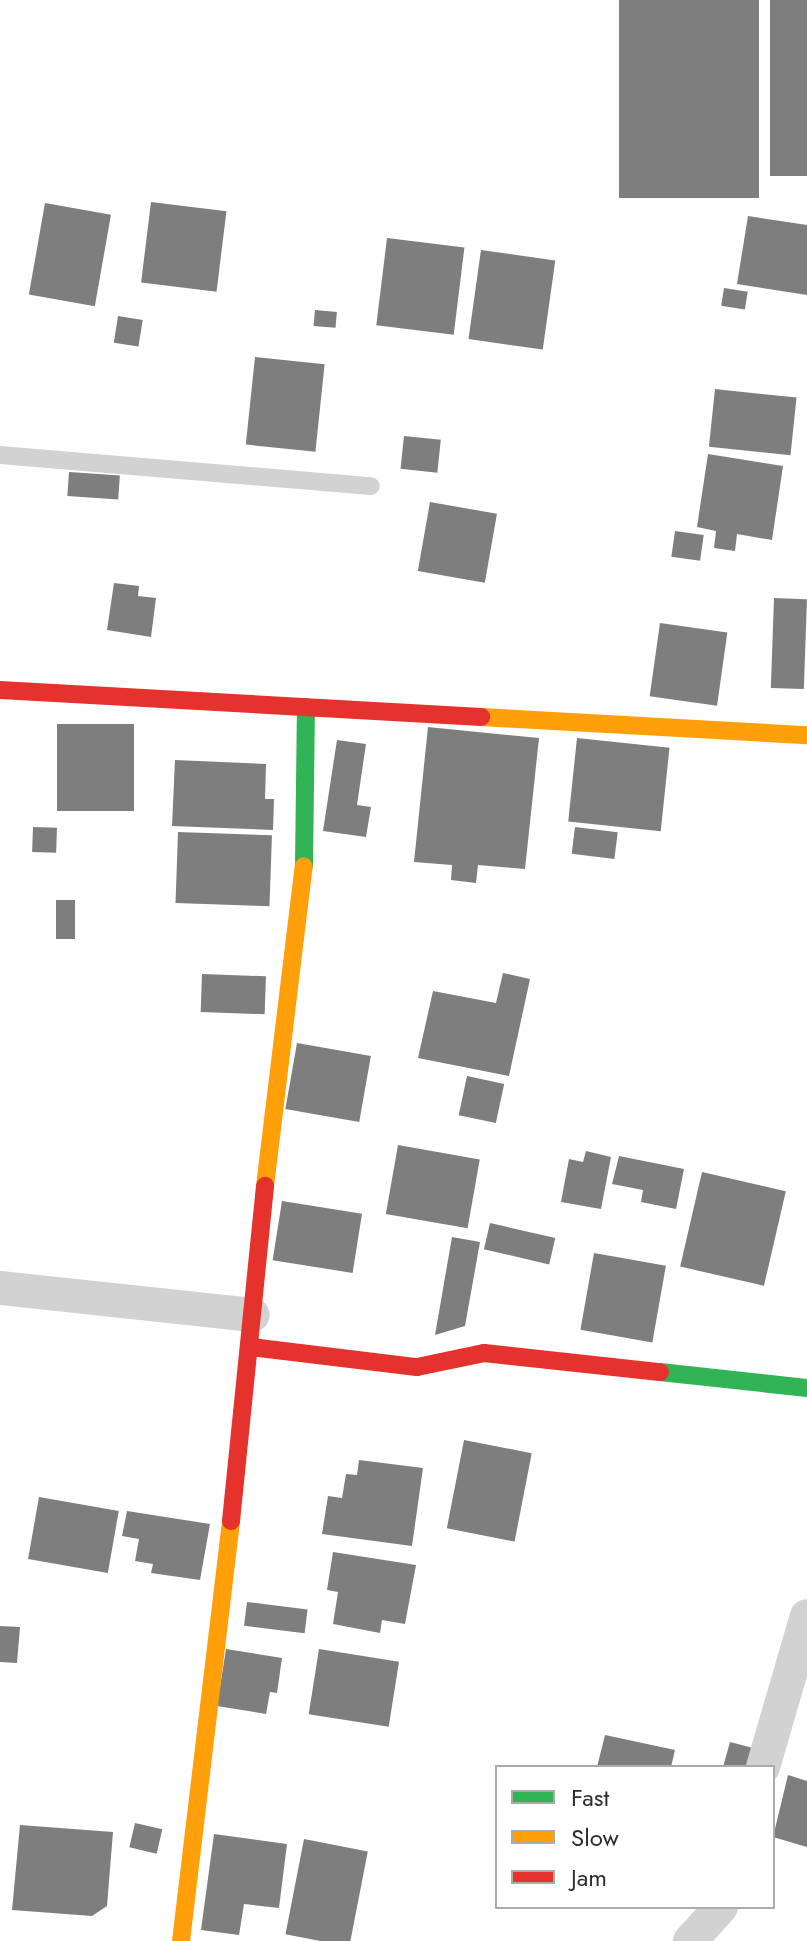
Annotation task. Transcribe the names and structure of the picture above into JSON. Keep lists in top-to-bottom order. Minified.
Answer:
{"legend":["Fast","Slow","Jam"]}
